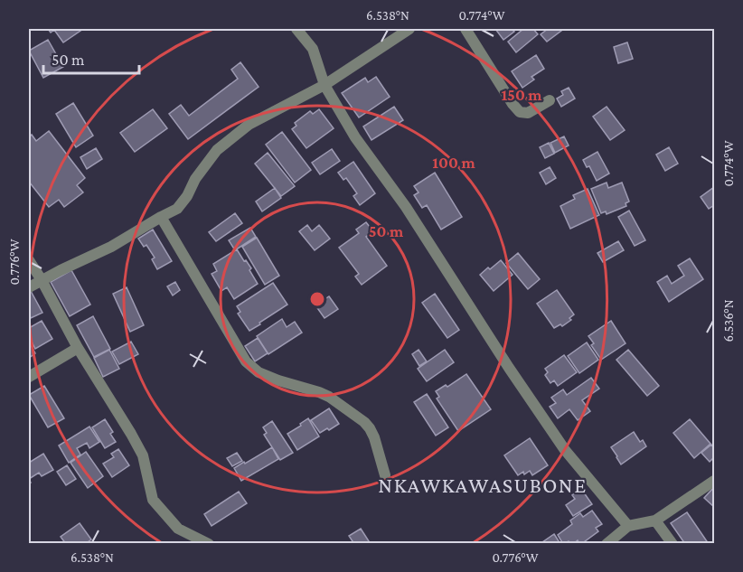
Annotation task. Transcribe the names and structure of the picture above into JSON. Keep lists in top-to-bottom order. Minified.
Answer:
{"districts":["NKAWKAWASUBONE"],"scale_bar":"50 m","coordinates":["6.538°N","0.774°W","0.776°W","6.536°N"],"rings":["150 m","100 m","50 m"]}
